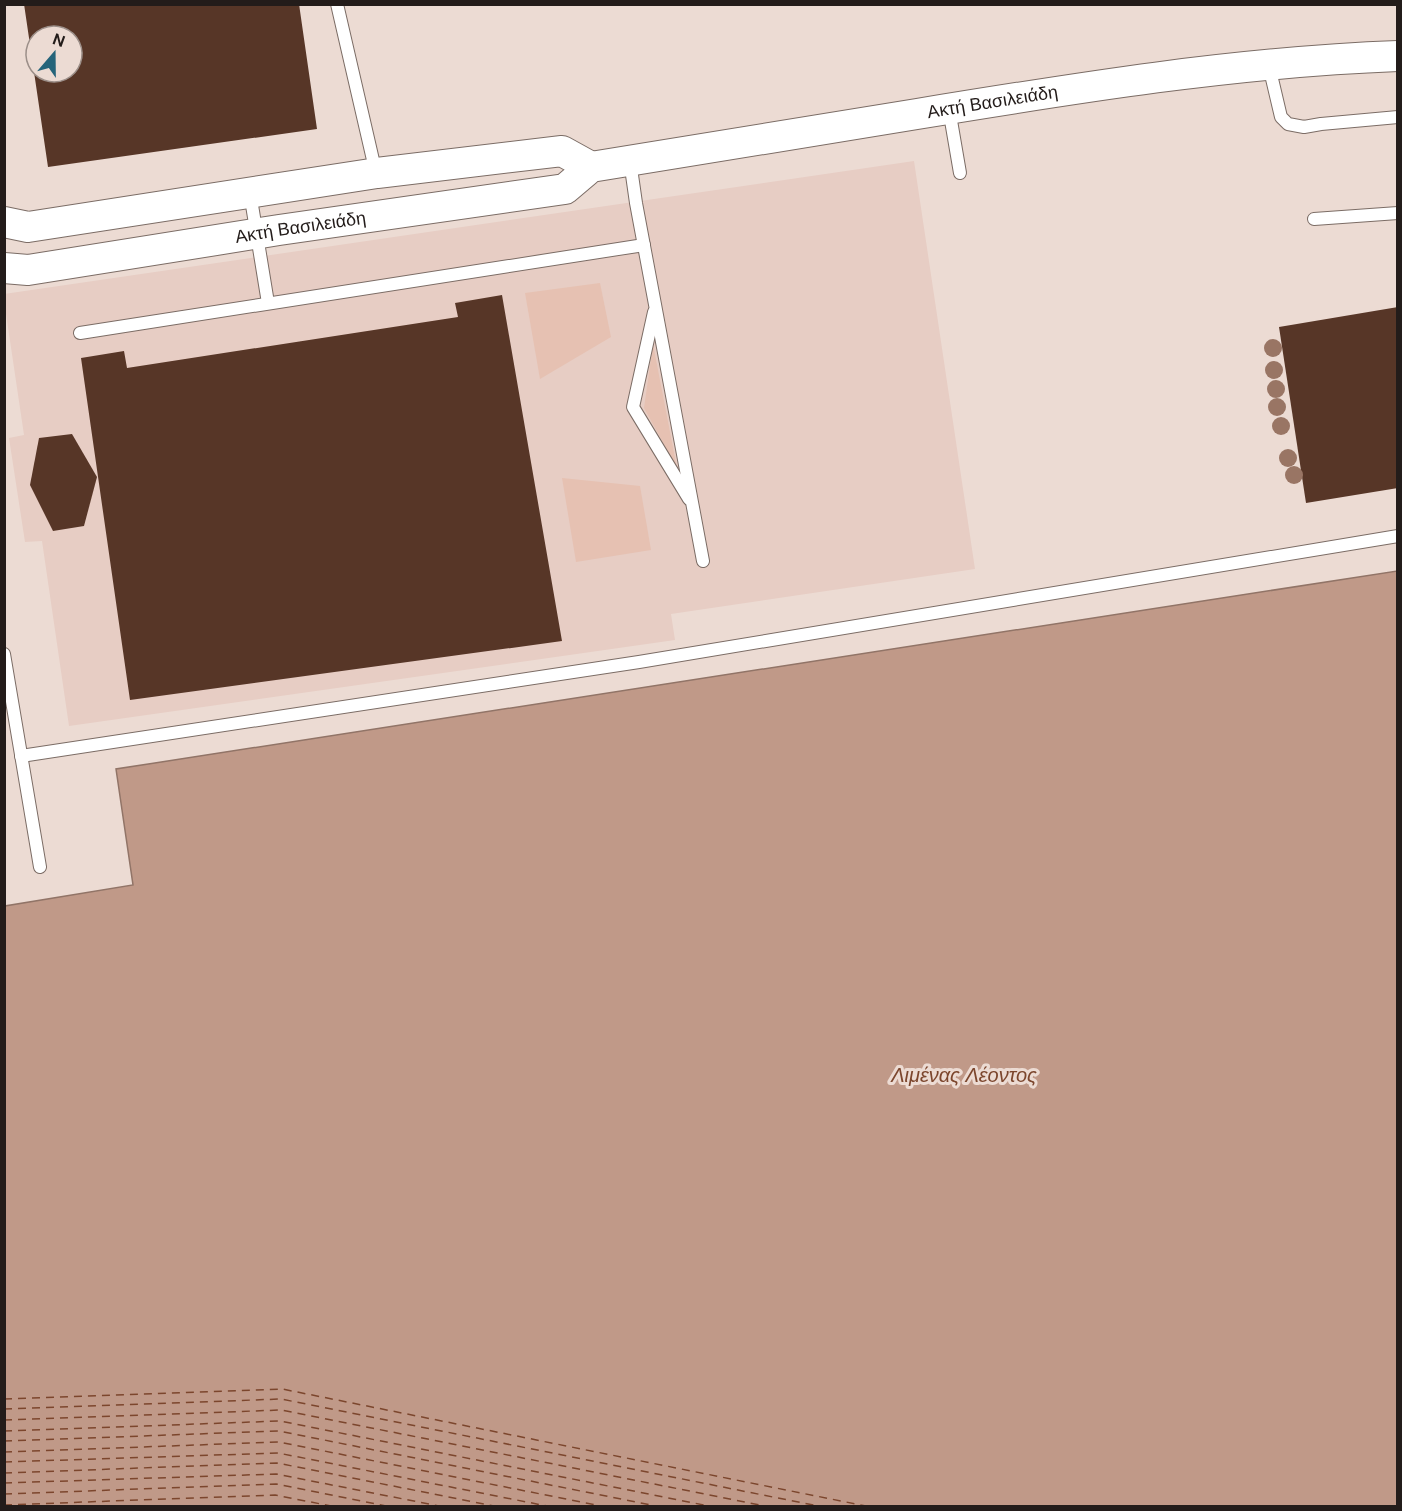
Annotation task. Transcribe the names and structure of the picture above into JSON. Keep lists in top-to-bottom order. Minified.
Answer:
{"streets":{"street":["Ακτή Βασιλειάδη"]},"water":["Λιμένας Λέοντος"],"north":"top"}
